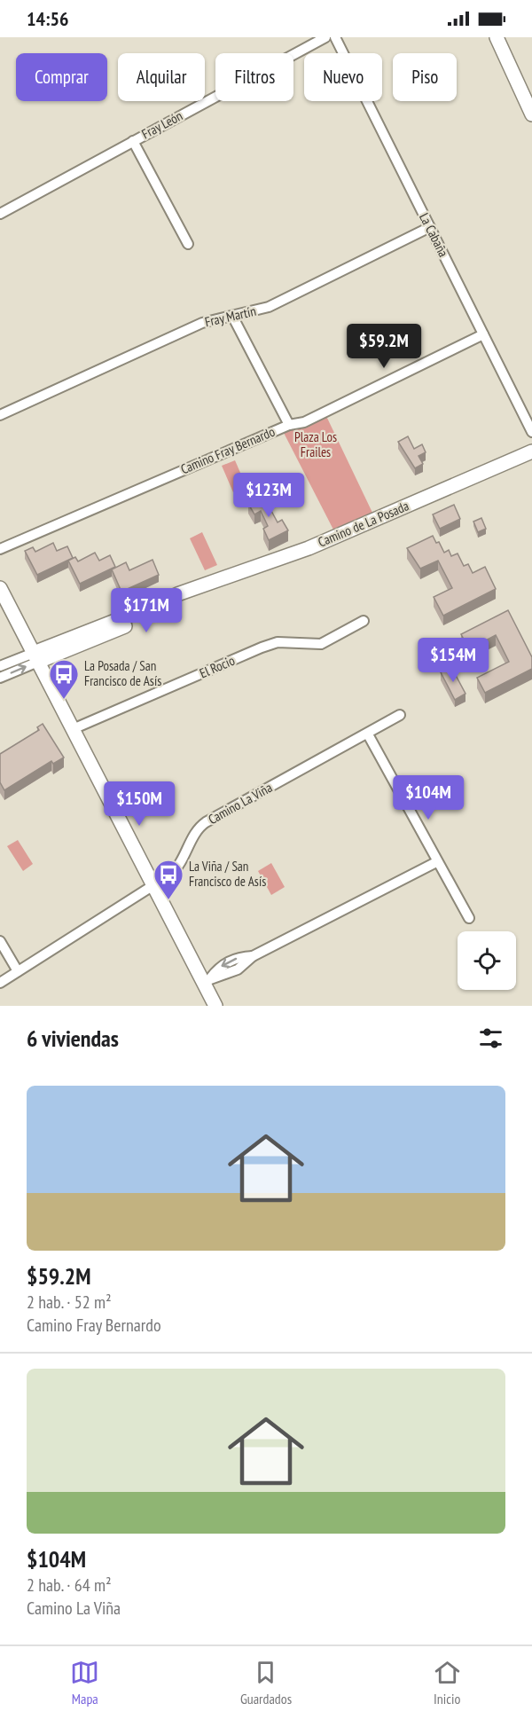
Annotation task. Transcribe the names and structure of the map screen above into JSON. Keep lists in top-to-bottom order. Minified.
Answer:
{"streets":{"street":["Fray León","La Cabaña","Fray Martín","Camino Fray Bernardo","Camino de La Posada","El Rocio","Camino La Viña"]},"crossings":[["La Cabaña","Fray Martín"],["La Cabaña","Camino Fray Bernardo"]],"parks":["Plaza Los Frailes"],"places":{"bus stop":["La Posada / San Francisco de Asís","La Viña / San Francisco de Asís"]},"page":{"status":"14:56","chip":["Comprar","Alquilar","Filtros","Nuevo","Piso"],"price":["$59.2M","$123M","$171M","$154M","$104M","$150M"],"heading":"6 viviendas","list":[{"name":"$59.2M","note":"2 hab. · 52 m² · Camino Fray Bernardo"},{"name":"$104M","note":"2 hab. · 64 m² · Camino La Viña"}],"tabs":["Mapa","Guardados","Inicio"]}}
